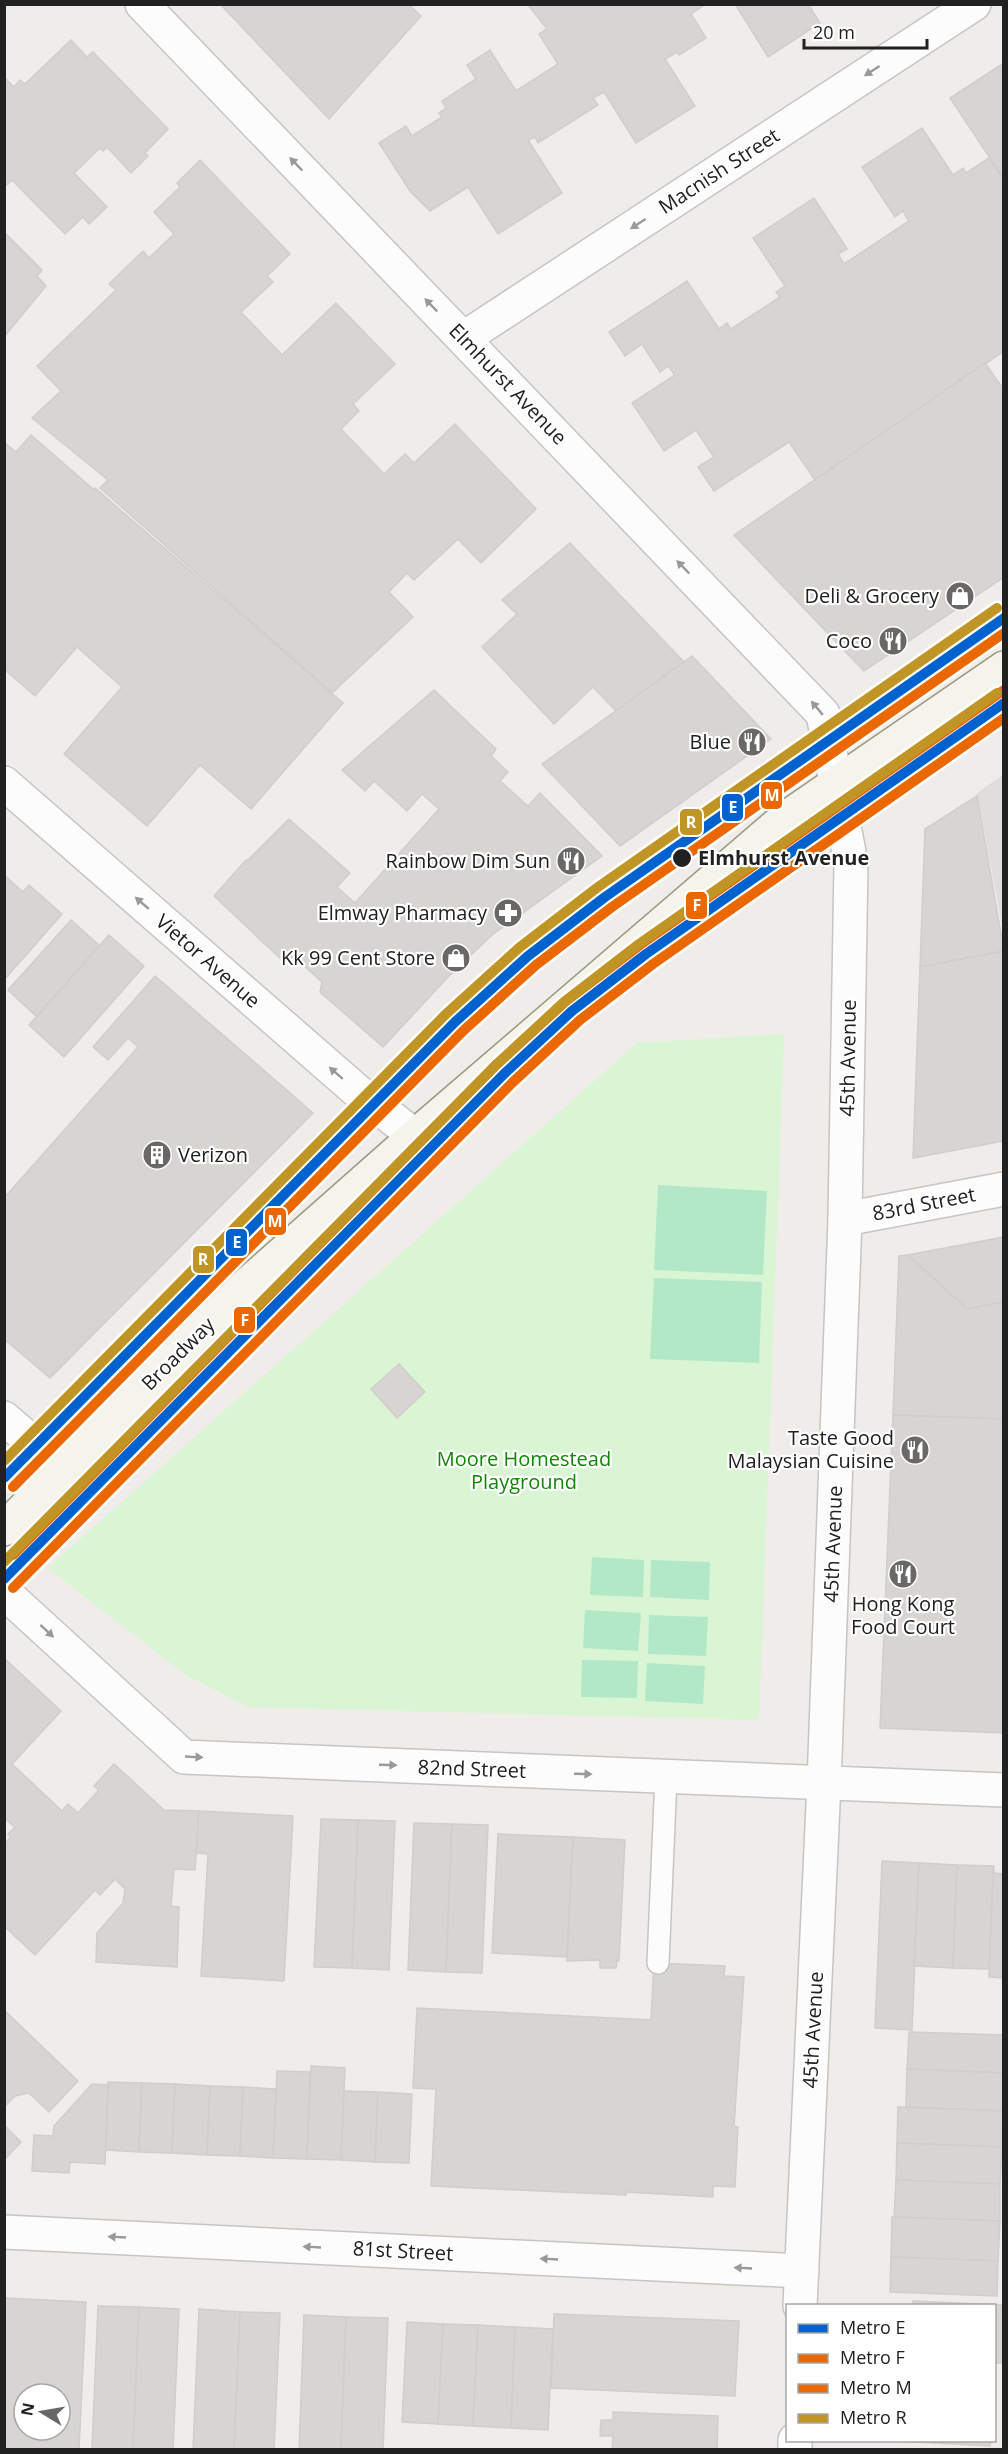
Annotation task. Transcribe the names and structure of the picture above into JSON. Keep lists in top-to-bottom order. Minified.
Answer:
{"streets":{"main road":["Broadway"],"street":["Macnish Street","Elmhurst Avenue","Vietor Avenue","45th Avenue","83rd Street","82nd Street","81st Street"]},"crossings":[["Macnish Street","Elmhurst Avenue"],["Elmhurst Avenue","45th Avenue"],["Elmhurst Avenue","Broadway"],["Vietor Avenue","Broadway"],["45th Avenue","83rd Street"],["45th Avenue","Broadway"],["45th Avenue","82nd Street"],["45th Avenue","81st Street"]],"one_way":["Macnish Street","Elmhurst Avenue","Vietor Avenue","82nd Street","81st Street"],"parks":["Moore Homestead Playground"],"places":{"shop":["Deli & Grocery","Kk 99 Cent Store"],"restaurant":["Coco","Blue","Rainbow Dim Sun","Taste Good Malaysian Cuisine","Hong Kong Food Court"],"other":["Elmhurst Avenue"],"pharmacy":["Elmway Pharmacy"],"building":["Verizon"]},"lines":["metro line R","metro line E","metro line M","metro line F"],"legend":["Metro E","Metro F","Metro M","Metro R"],"scale_bar":"20 m","north":"left"}
